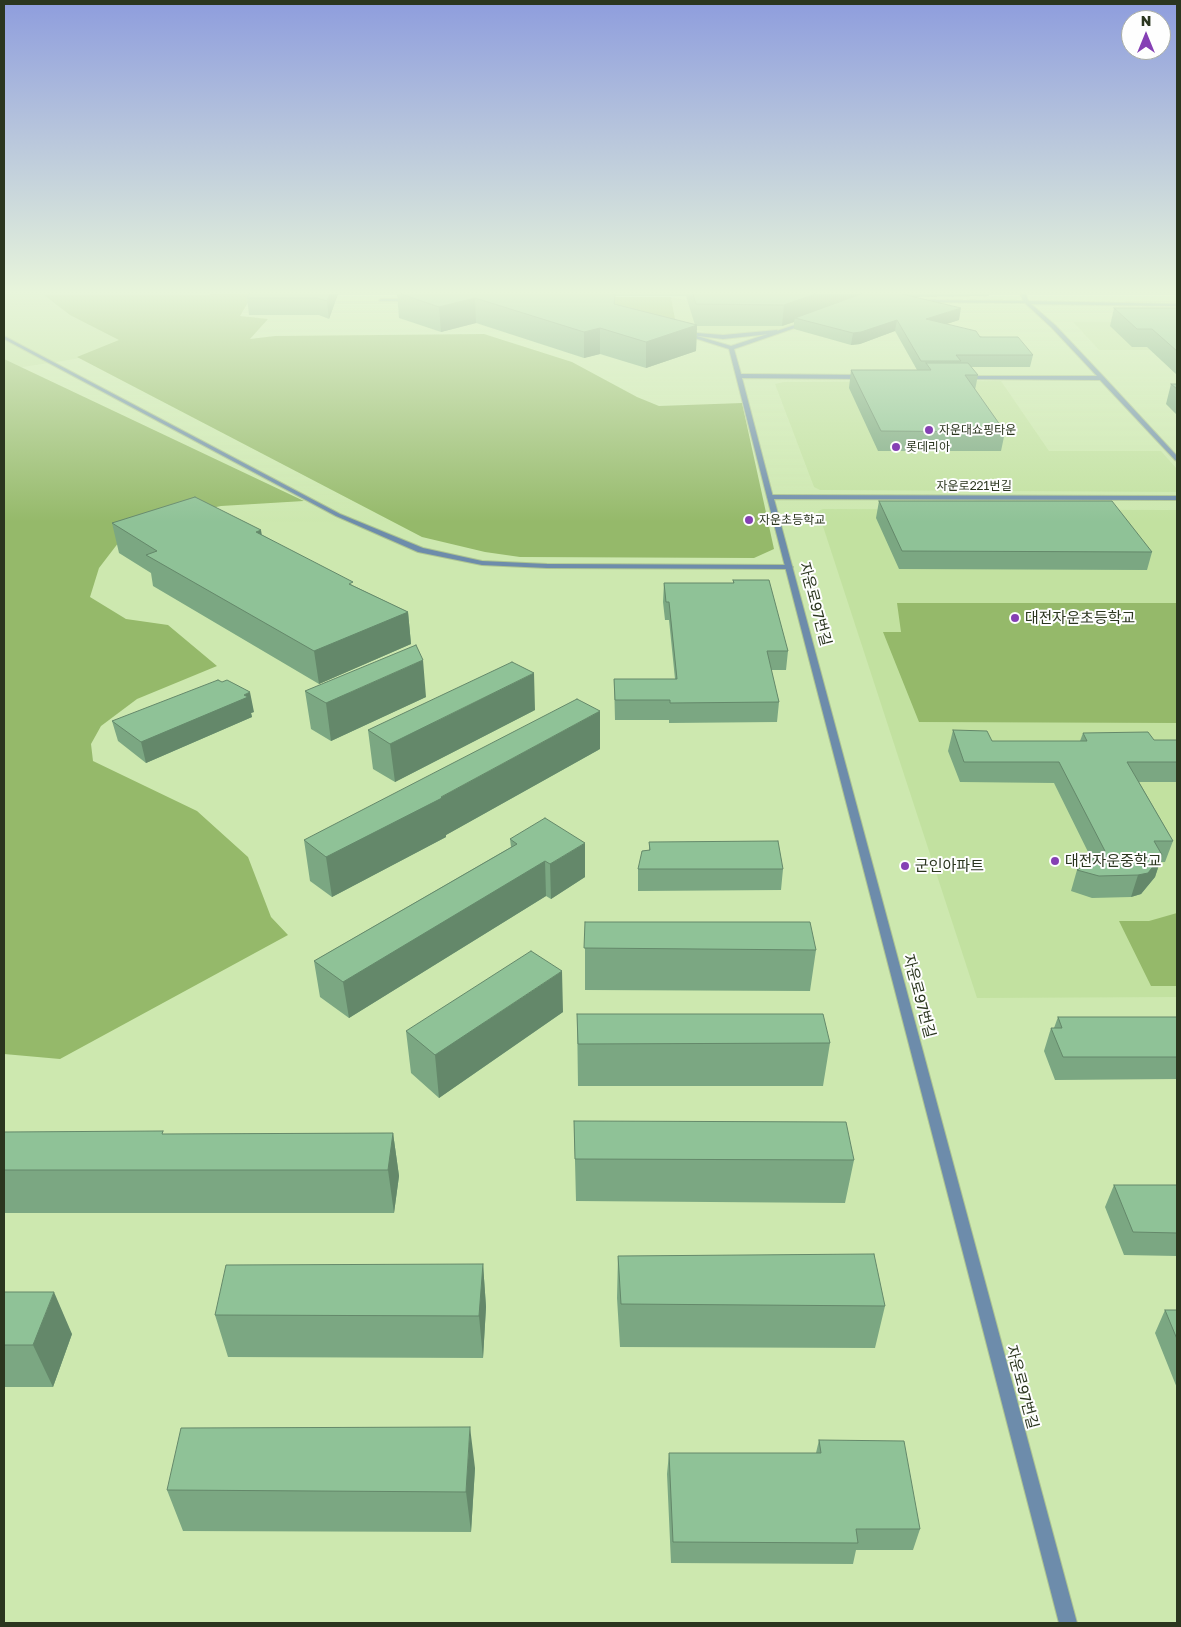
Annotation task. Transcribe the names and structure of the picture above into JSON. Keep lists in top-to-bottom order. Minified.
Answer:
{"streets":{"street":["자운로221번길","자운로97번길"]},"crossings":[["자운로221번길","자운로97번길"]],"places":["자운대쇼핑타운","롯데리아","자운초등학교","대전자운초등학교","대전자운중학교","군인아파트"],"north":"top"}
